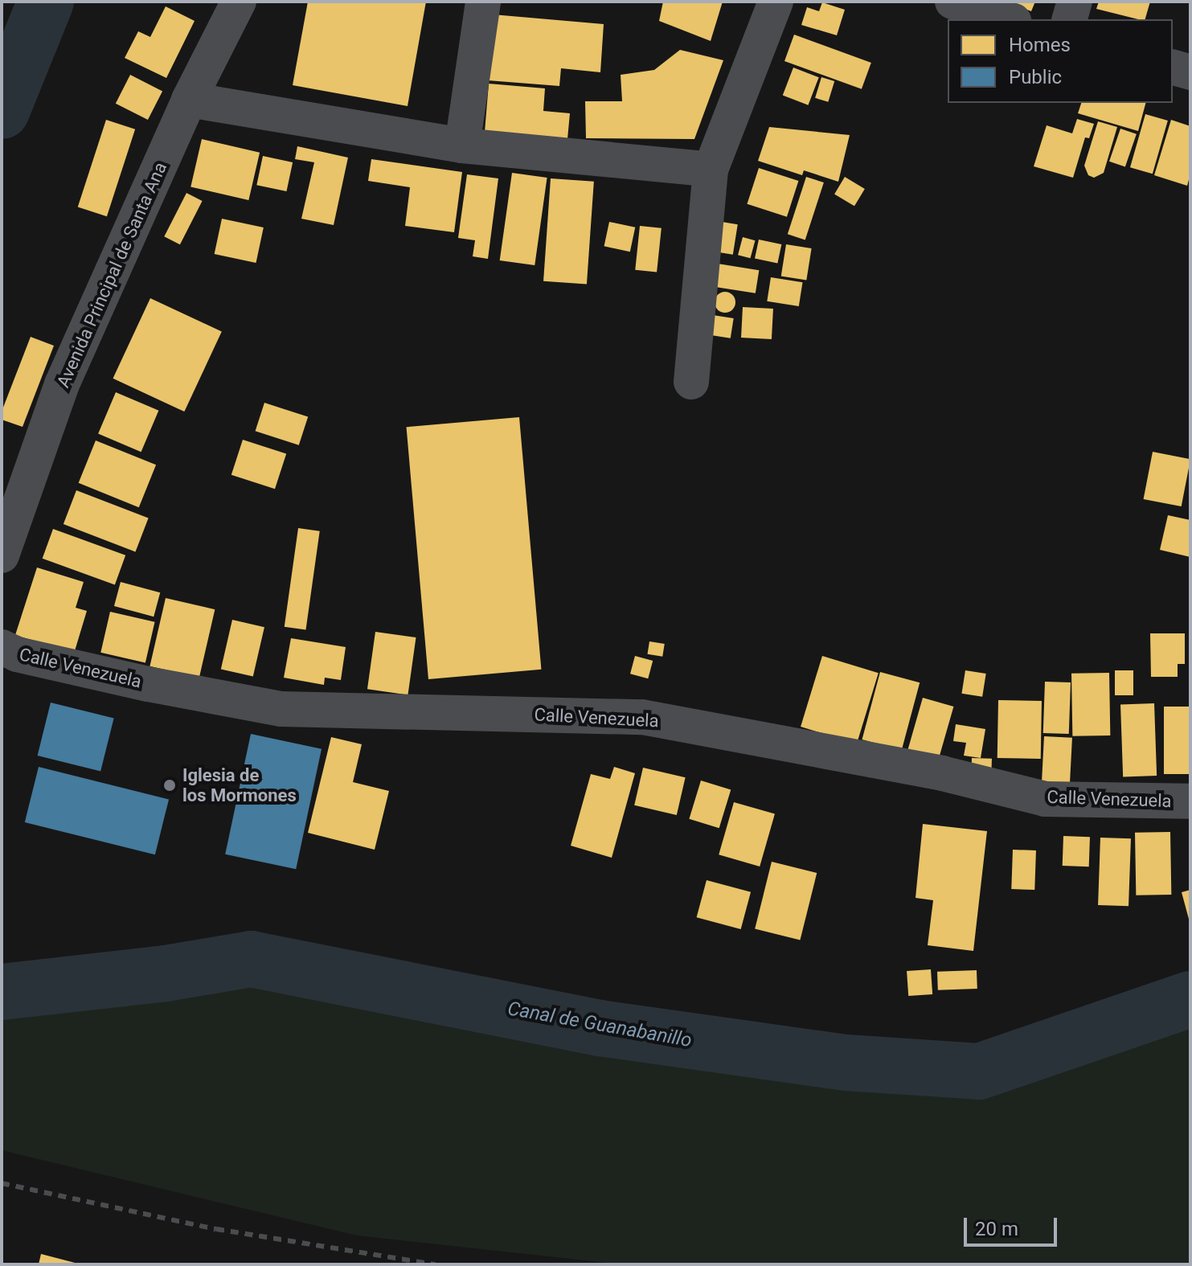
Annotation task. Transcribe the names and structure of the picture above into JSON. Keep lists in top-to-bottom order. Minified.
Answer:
{"streets":{"street":["Avenida Principal de Santa Ana","Calle Venezuela"]},"water":["Canal de Guanabanillo"],"places":["Iglesia de los Mormones"],"legend":["Homes","Public"],"scale_bar":"20 m"}
